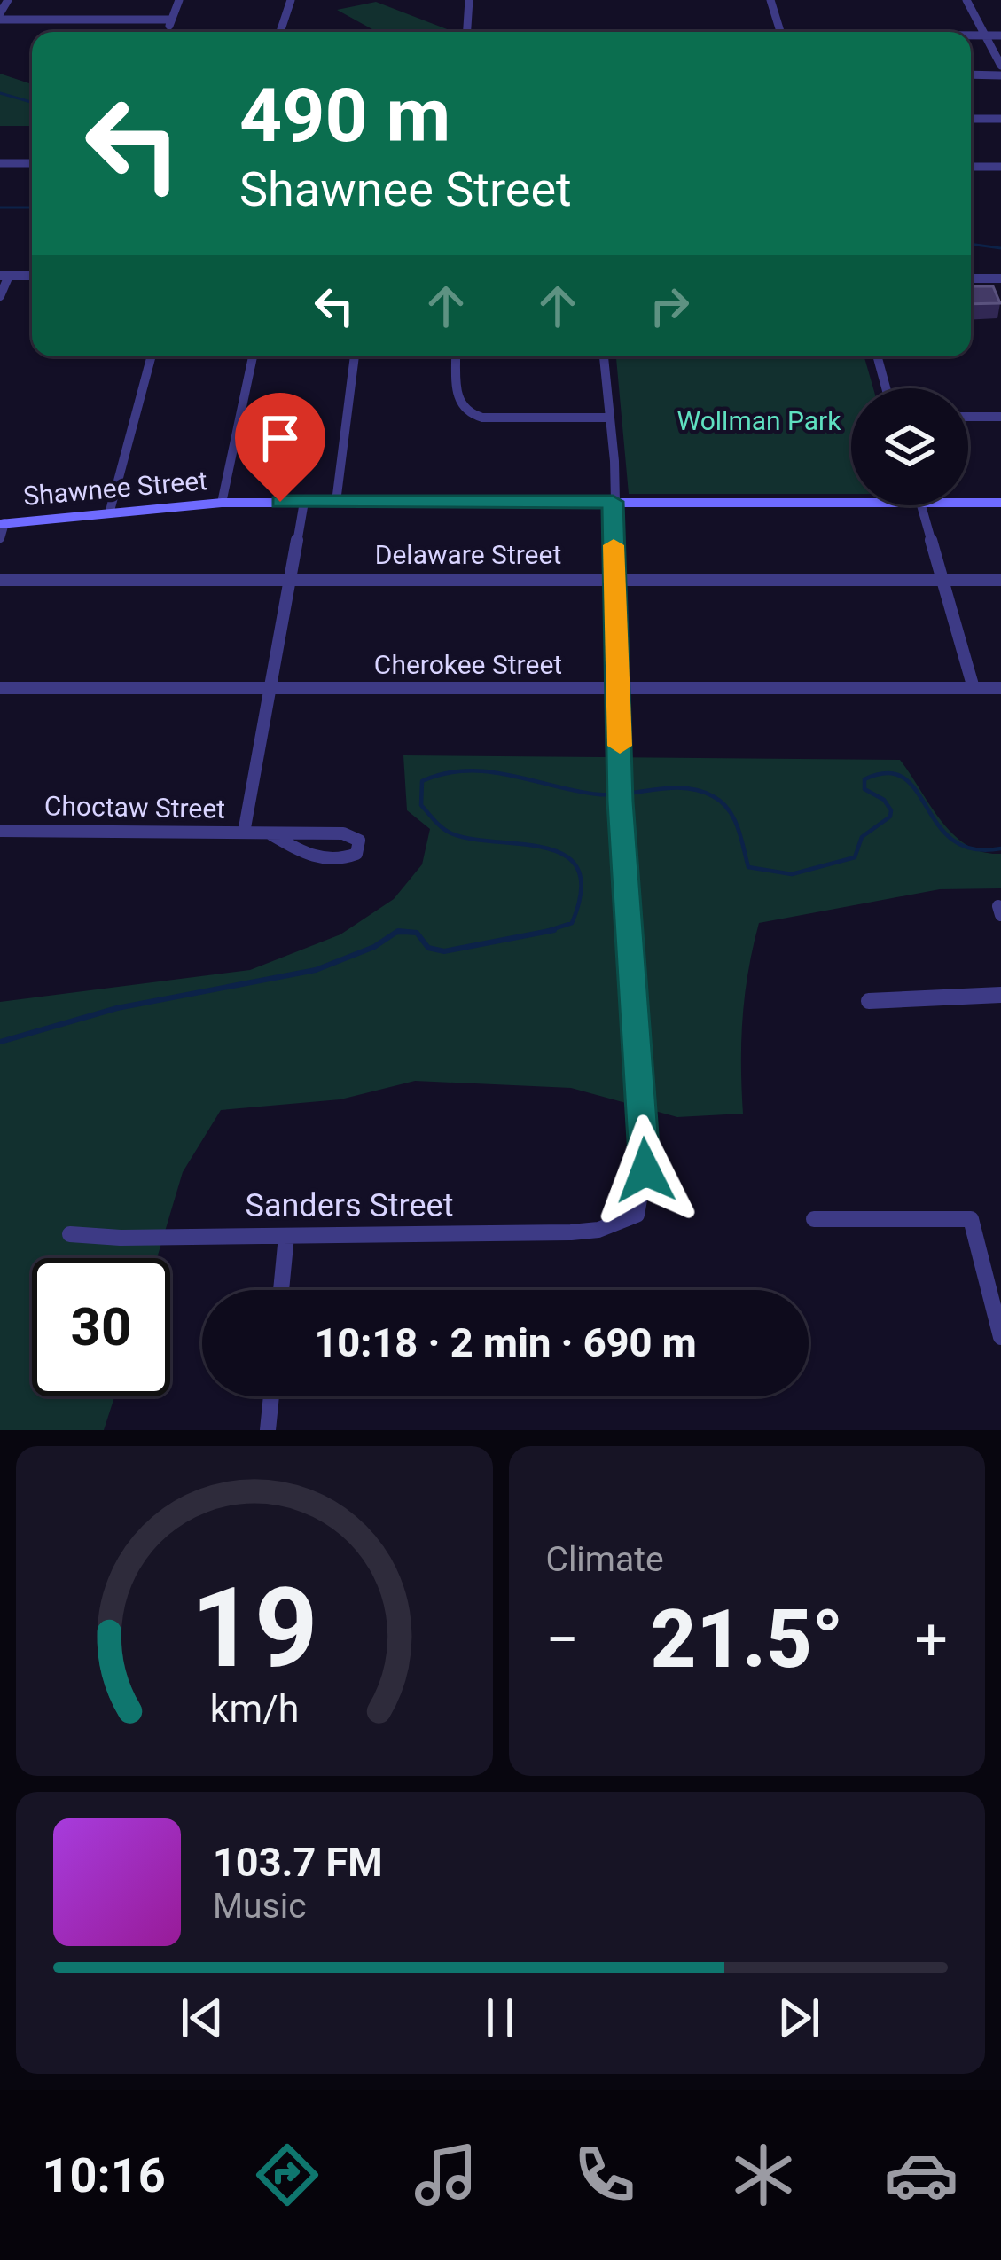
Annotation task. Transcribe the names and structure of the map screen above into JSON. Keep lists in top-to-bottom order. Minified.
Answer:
{"streets":{"street":["Shawnee Street","Delaware Street","Cherokee Street","Choctaw Street","Sanders Street"]},"crossings":[["Cherokee Street","Sanders Street"]],"parks":["Wollman Park"],"page":{"turn":["490 m","Shawnee Street"],"limit":"30","trip":"10:18 · 2 min · 690 m","tile":"Climate","heat":["−","21.5°","+"],"song":["103.7 FM","Music"],"tabs":"10:16","gauge":["19","km/h"]}}
